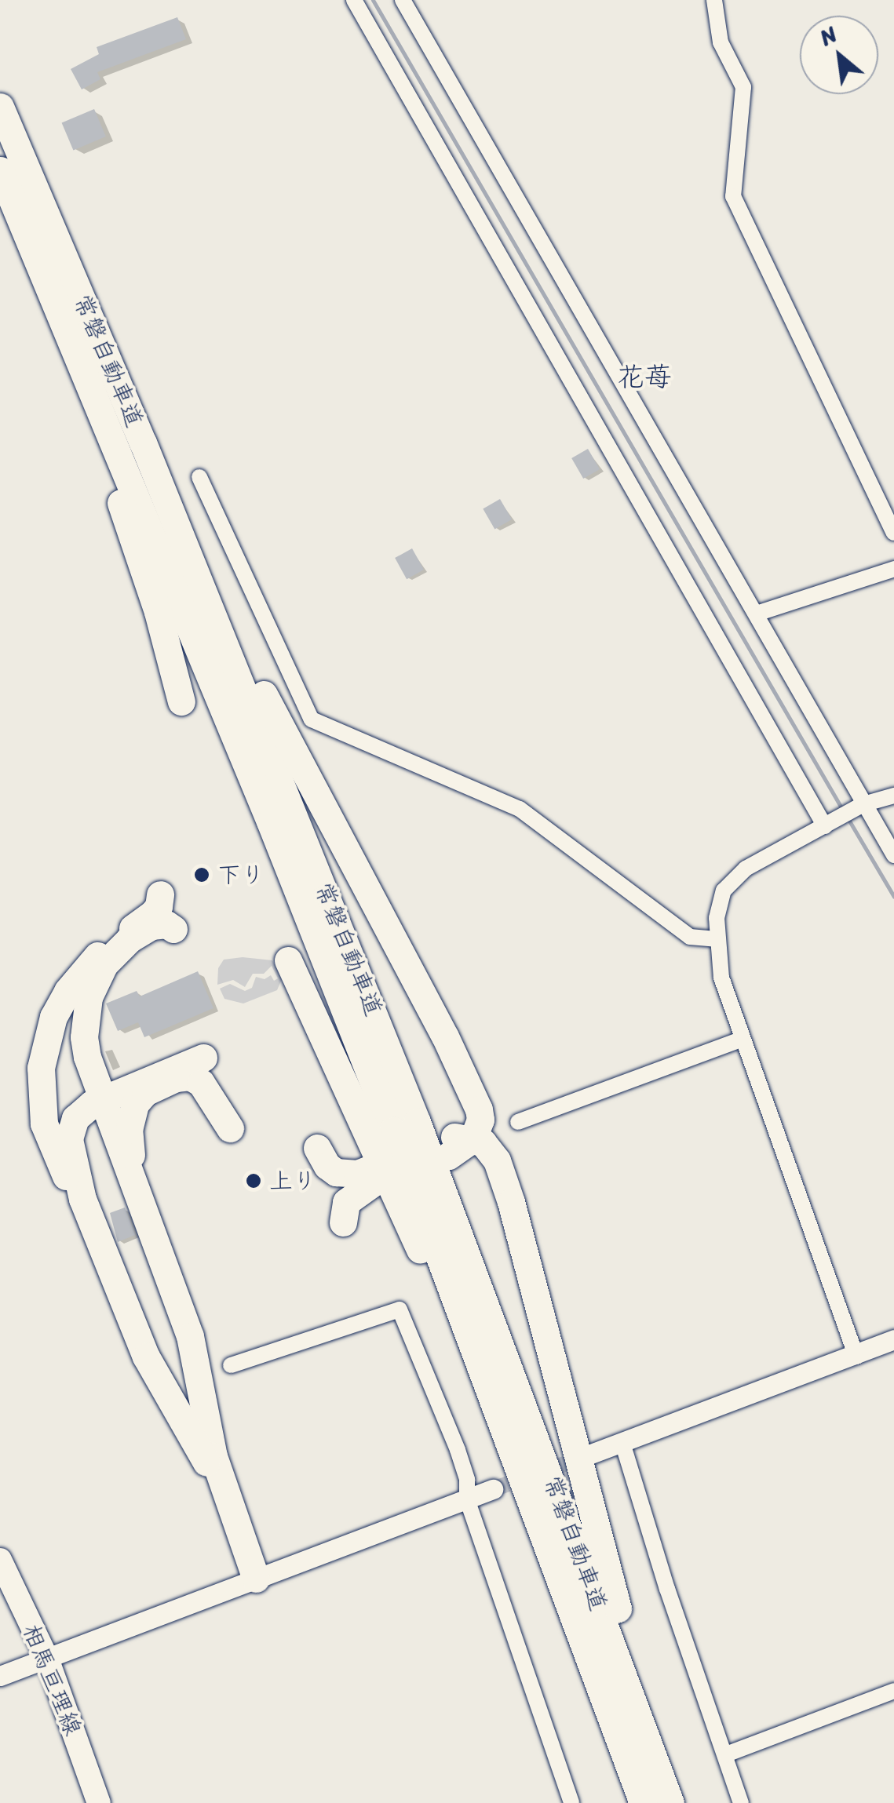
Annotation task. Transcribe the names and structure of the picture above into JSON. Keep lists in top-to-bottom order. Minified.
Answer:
{"streets":{"highway":["常磐自動車道"],"main road":["相馬亘理線"]},"districts":["花苺"],"places":["下り","上り"],"north":"top left"}
